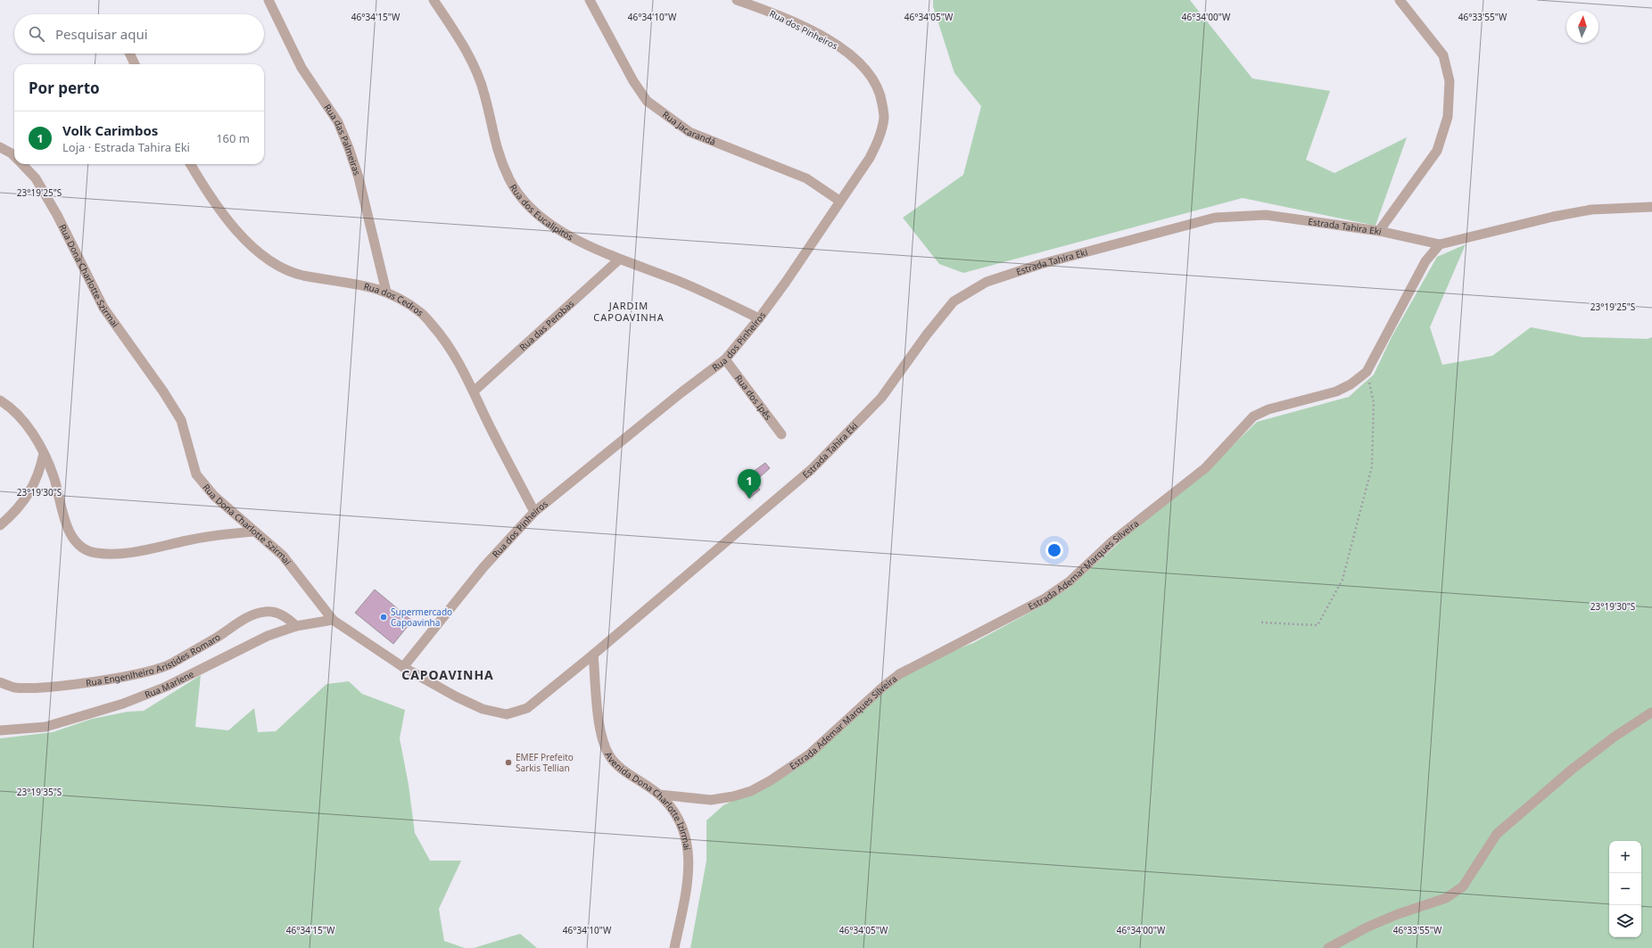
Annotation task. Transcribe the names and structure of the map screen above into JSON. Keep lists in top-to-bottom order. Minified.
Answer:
{"streets":{"street":["Rua dos Pinheiros","Rua Jacarandá","Rua das Palmeiras","Rua dos Eucalipitos","Estrada Tahira Eki","Rua Dona Charlotte Szirmai","Rua dos Cedros","Rua das Perobas","Rua dos Ipês","Estrada Ademar Marques Silveira","Rua Engenlheiro Aristides Romaro","Rua Marlene","Avenida Dona Charlotte Izirmai"]},"crossings":[["Rua dos Pinheiros","Rua Jacarandá"],["Rua dos Pinheiros","Rua dos Eucalipitos"],["Rua dos Pinheiros","Rua Dona Charlotte Szirmai"],["Rua dos Pinheiros","Rua dos Cedros"],["Rua dos Pinheiros","Rua dos Ipês"],["Rua das Palmeiras","Rua dos Cedros"],["Rua dos Eucalipitos","Rua das Perobas"],["Estrada Tahira Eki","Rua Dona Charlotte Szirmai"],["Estrada Tahira Eki","Estrada Ademar Marques Silveira"],["Estrada Tahira Eki","Avenida Dona Charlotte Izirmai"],["Rua Dona Charlotte Szirmai","Rua Marlene"],["Rua Dona Charlotte Szirmai","Avenida Dona Charlotte Izirmai"],["Rua dos Cedros","Rua das Perobas"],["Estrada Ademar Marques Silveira","Avenida Dona Charlotte Izirmai"],["Rua Engenlheiro Aristides Romaro","Rua Marlene"]],"districts":["JARDIM CAPOAVINHA","CAPOAVINHA"],"places":["Supermercado Capoavinha","EMEF Prefeito Sarkis Tellian"],"north":"top","page":{"search":"Pesquisar aqui","heading":"Por perto","list":[{"mark":"1","name":"Volk Carimbos","note":"Loja · Estrada Tahira Eki","value":"160 m"}],"pins":"1","map_buttons":["+","−"]},"coordinates":["46°34'15\"W","46°34'10\"W","46°34'05\"W","46°34'00\"W","46°33'55\"W","23°19'25\"S","23°19'30\"S","23°19'35\"S"]}
